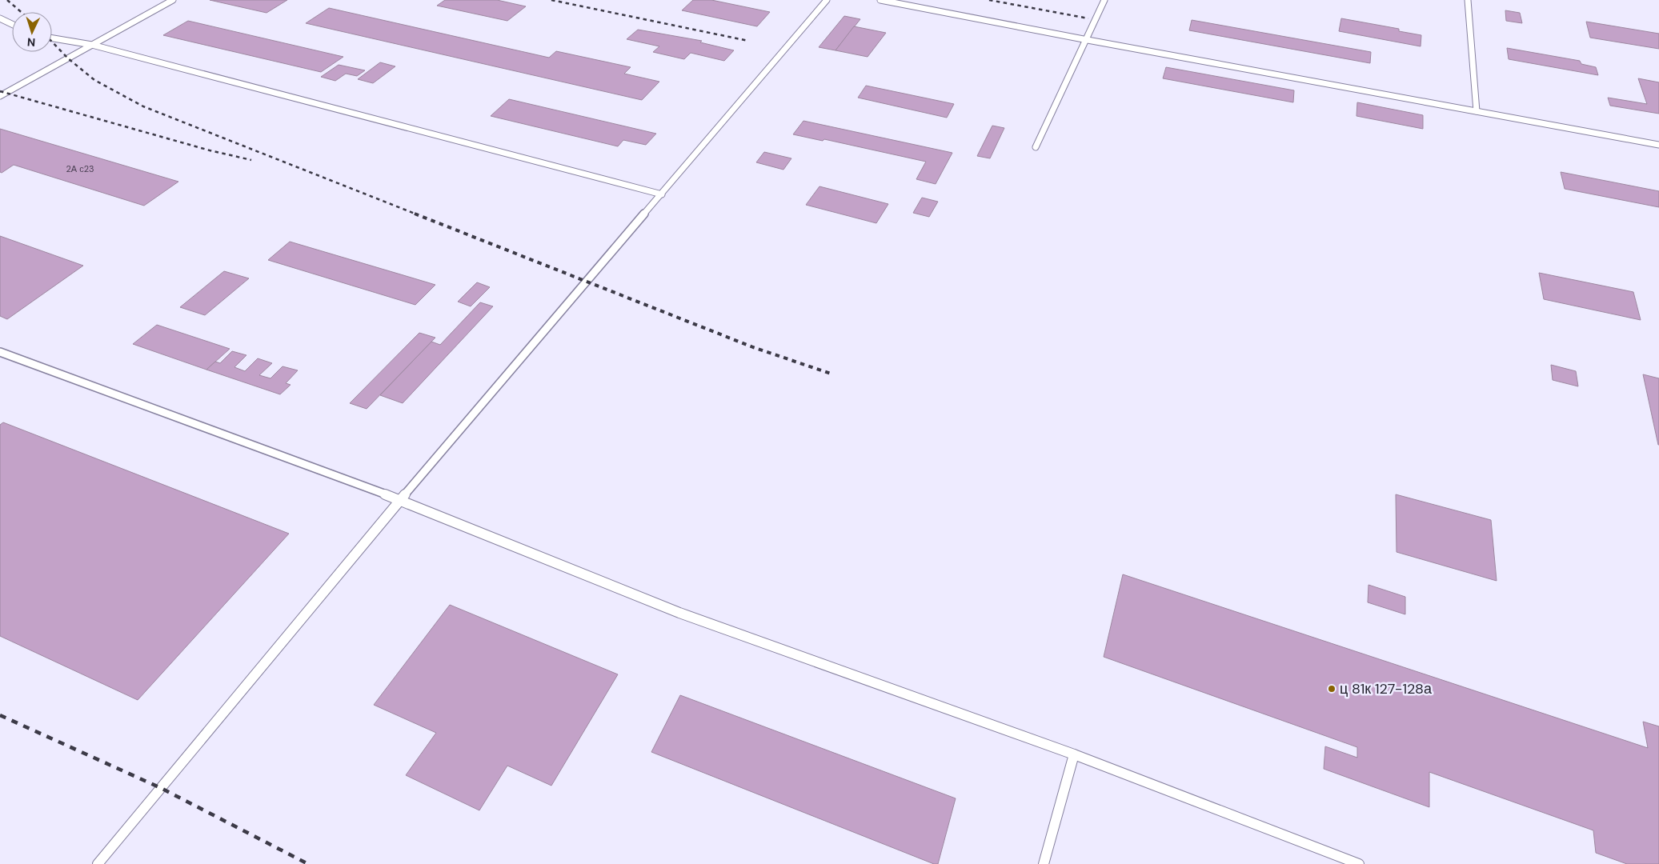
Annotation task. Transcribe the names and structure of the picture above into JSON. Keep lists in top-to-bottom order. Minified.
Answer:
{"places":["ц 81к 127-128а"],"house_numbers":["2А с23"],"north":"bottom"}
